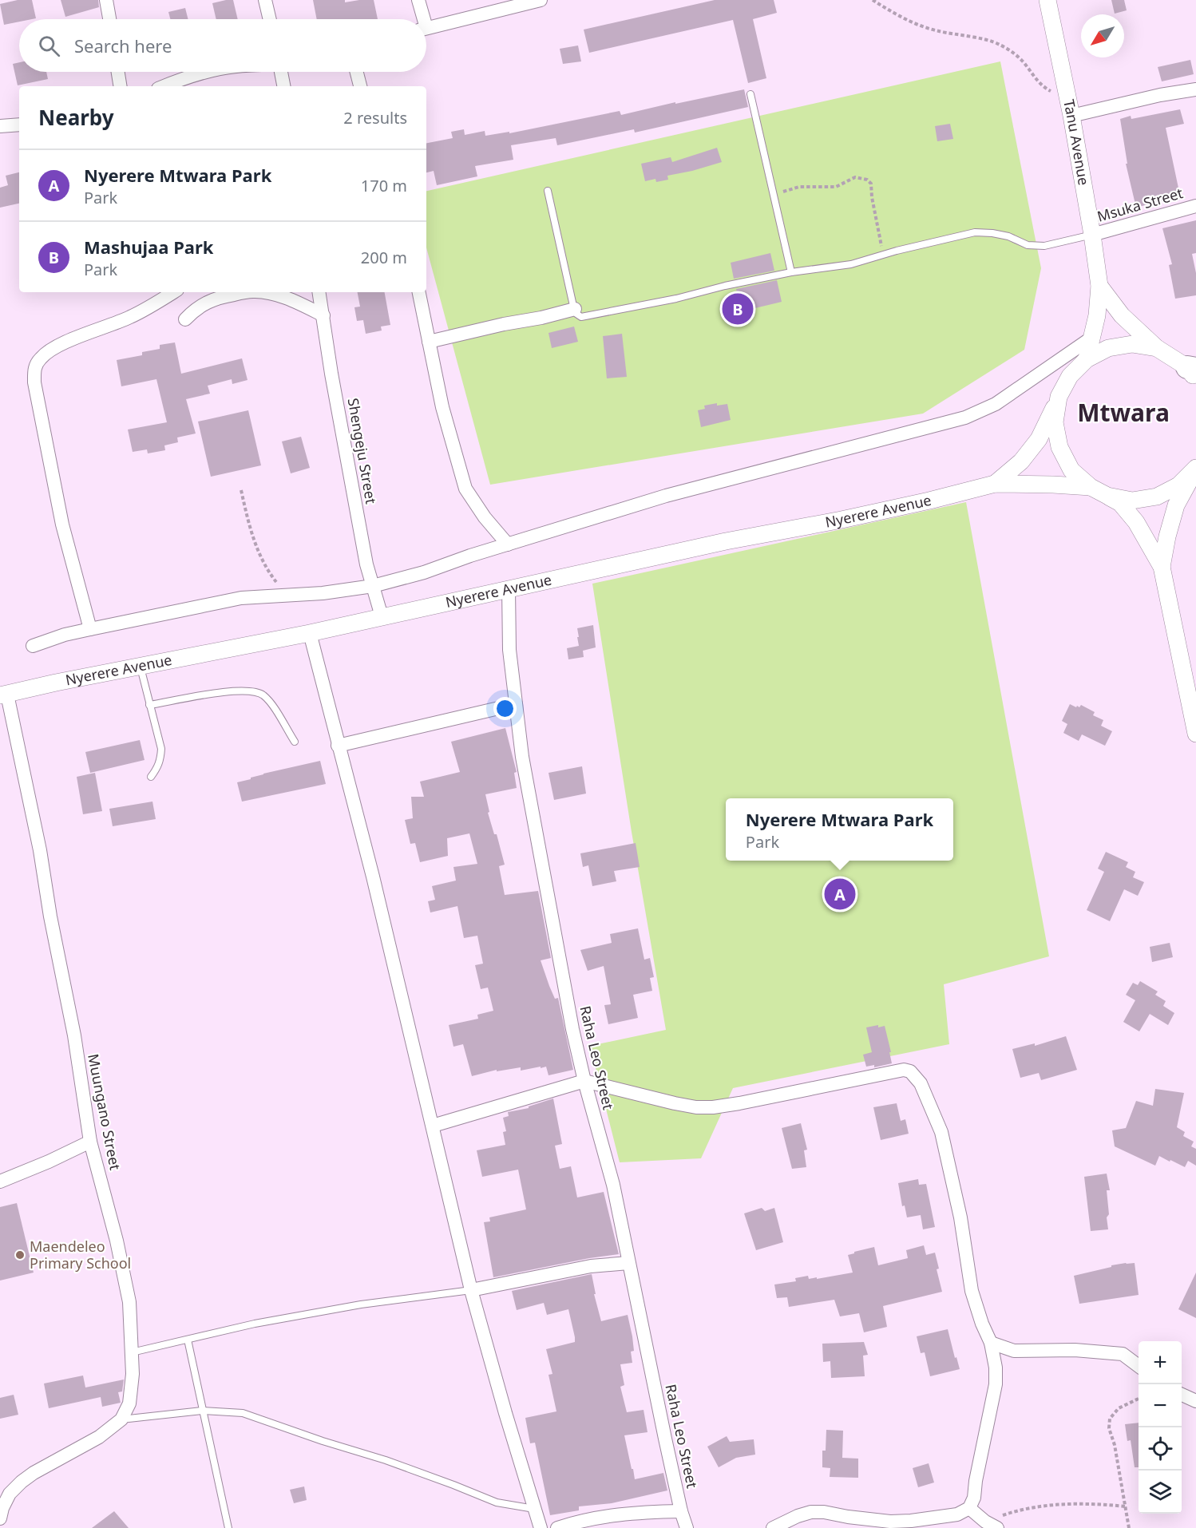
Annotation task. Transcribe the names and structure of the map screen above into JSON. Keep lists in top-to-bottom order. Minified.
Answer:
{"streets":{"street":["Tanu Avenue","Msuka Street","Shengeju Street","Nyerere Avenue","Raha Leo Street","Muungano Street"]},"crossings":[["Tanu Avenue","Msuka Street"],["Shengeju Street","Nyerere Avenue"],["Nyerere Avenue","Raha Leo Street"],["Nyerere Avenue","Muungano Street"]],"districts":["Mtwara"],"places":["Maendeleo Primary School"],"north":"bottom left","page":{"search":"Search here","heading":["Nearby","2 results"],"list":[{"mark":"A","name":"Nyerere Mtwara Park","note":"Park","value":"170 m"},{"mark":"B","name":"Mashujaa Park","note":"Park","value":"200 m"}],"pins":["B","A"],"popup":["Nyerere Mtwara Park","Park"],"map_buttons":["+","−"]}}
